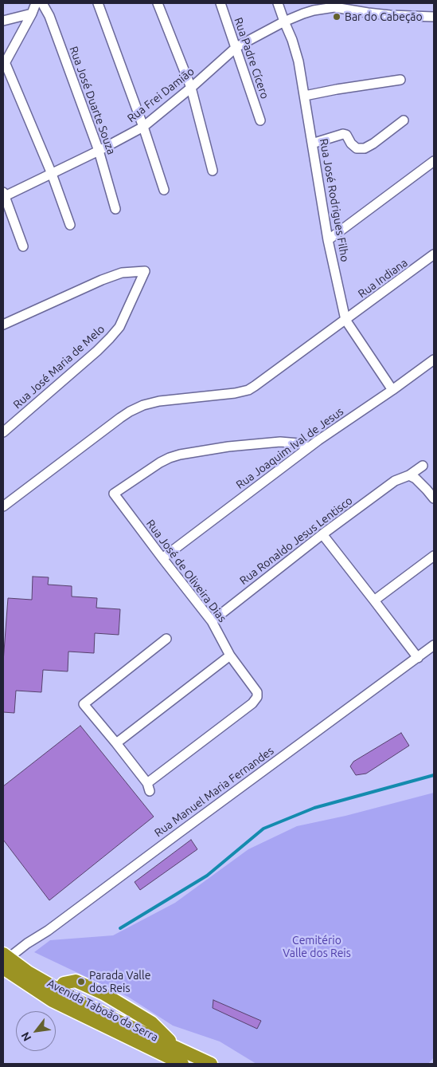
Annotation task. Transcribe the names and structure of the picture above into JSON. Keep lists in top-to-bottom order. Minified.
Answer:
{"streets":{"highway":["Avenida Taboão da Serra"],"street":["Rua Padre Cícero","Rua Frei Damião","Rua José Duarte Souza","Rua José Rodrigues Filho","Rua Indiana","Rua José Maria de Melo","Rua Joaquim Ival de Jesus","Rua Ronaldo Jesus Lentisco","Rua José de Oliveira Dias","Rua Manuel Maria Fernandes"]},"crossings":[["Rua Padre Cícero","Rua Frei Damião"],["Rua Frei Damião","Rua José Duarte Souza"],["Rua Frei Damião","Rua José Rodrigues Filho"],["Rua José Rodrigues Filho","Rua Indiana"],["Rua José Rodrigues Filho","Rua Joaquim Ival de Jesus"],["Rua Joaquim Ival de Jesus","Rua José de Oliveira Dias"],["Rua Ronaldo Jesus Lentisco","Rua José de Oliveira Dias"],["Rua Manuel Maria Fernandes","Avenida Taboão da Serra"]],"parks":["Cemitério Valle dos Reis"],"places":["Bar do Cabeção","Parada Valle dos Reis"],"north":"bottom left"}
